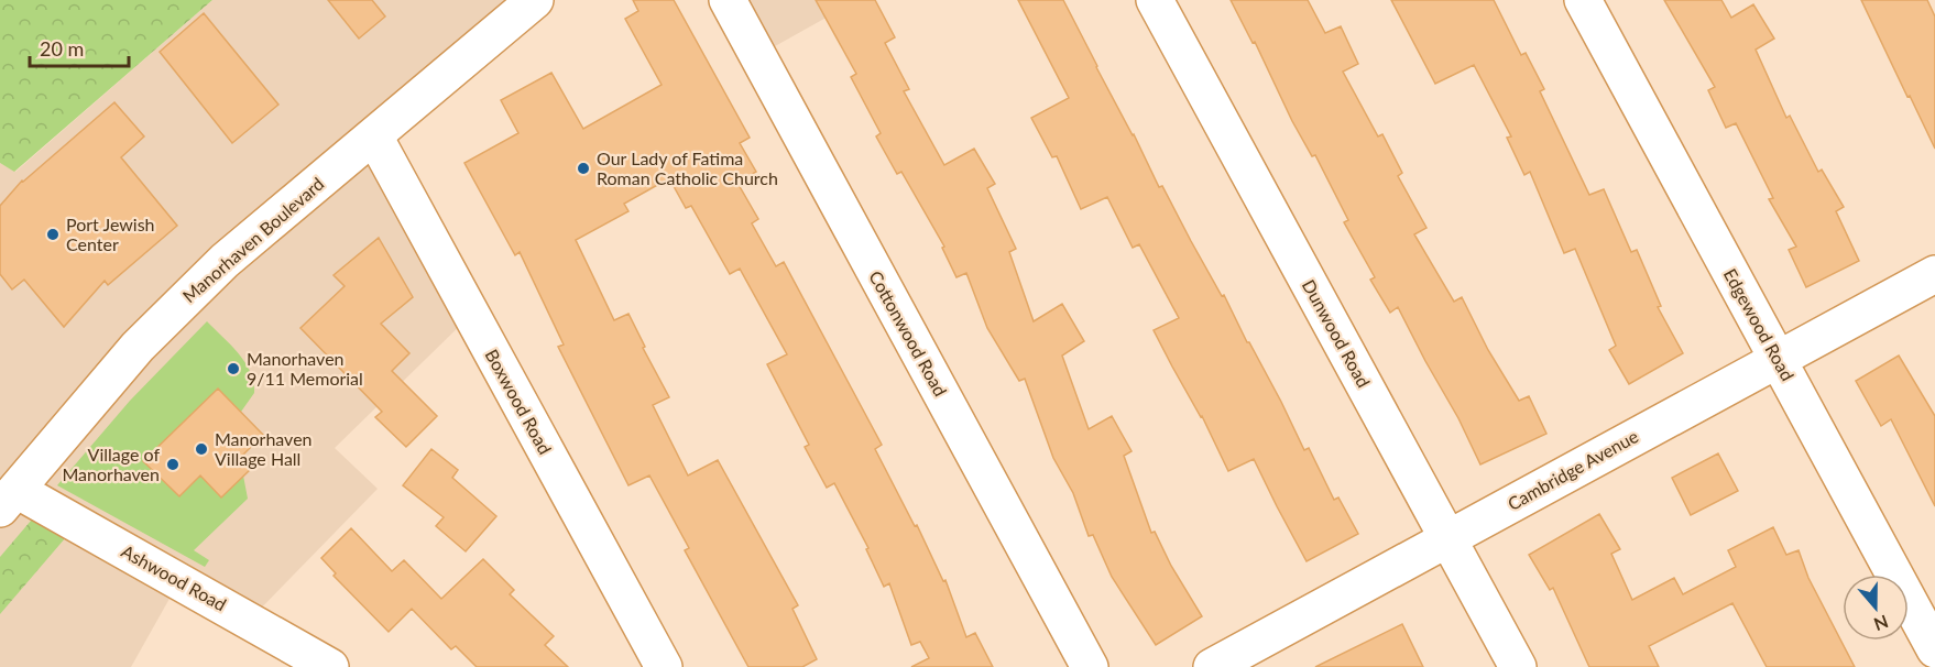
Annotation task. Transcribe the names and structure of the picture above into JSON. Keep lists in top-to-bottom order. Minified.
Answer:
{"streets":{"street":["Manorhaven Boulevard","Edgewood Road","Cottonwood Road","Dunwood Road","Boxwood Road","Cambridge Avenue","Ashwood Road"]},"crossings":[["Manorhaven Boulevard","Boxwood Road"],["Manorhaven Boulevard","Ashwood Road"],["Edgewood Road","Cambridge Avenue"],["Dunwood Road","Cambridge Avenue"]],"places":["Our Lady of Fatima Roman Catholic Church","Port Jewish Center","Manorhaven 9/11 Memorial","Manorhaven Village Hall","Village of Manorhaven"],"scale_bar":"20 m","north":"bottom"}
